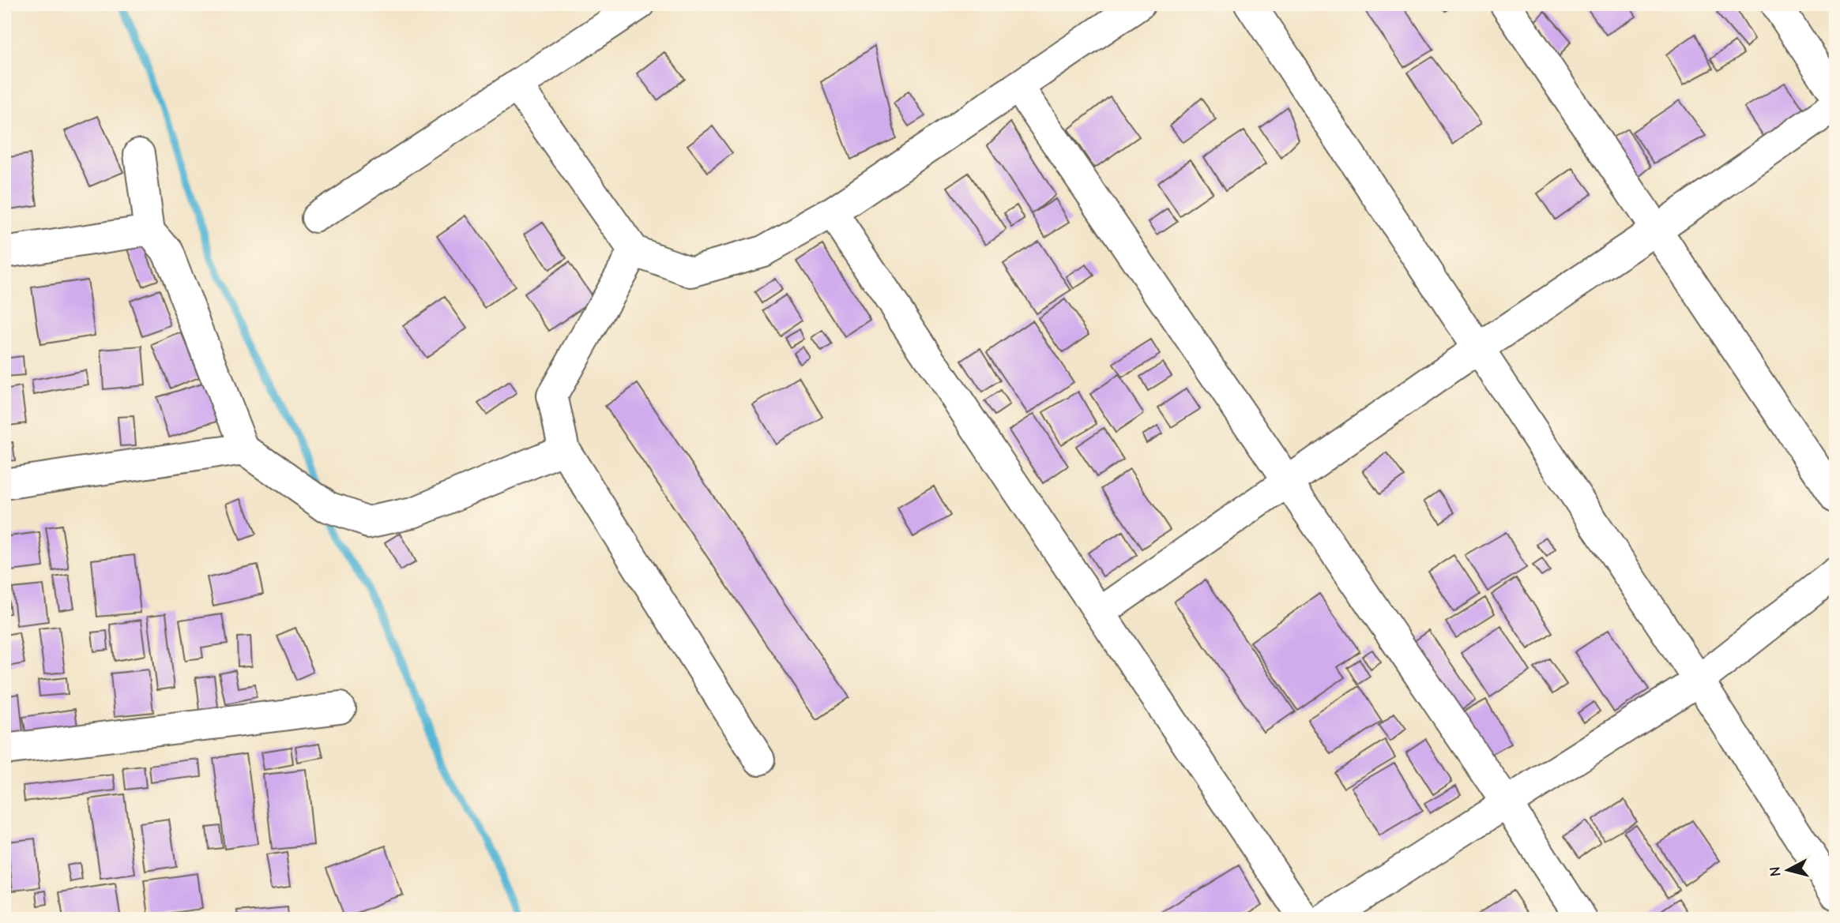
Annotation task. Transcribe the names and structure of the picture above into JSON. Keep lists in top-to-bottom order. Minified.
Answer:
{"north":"left"}
